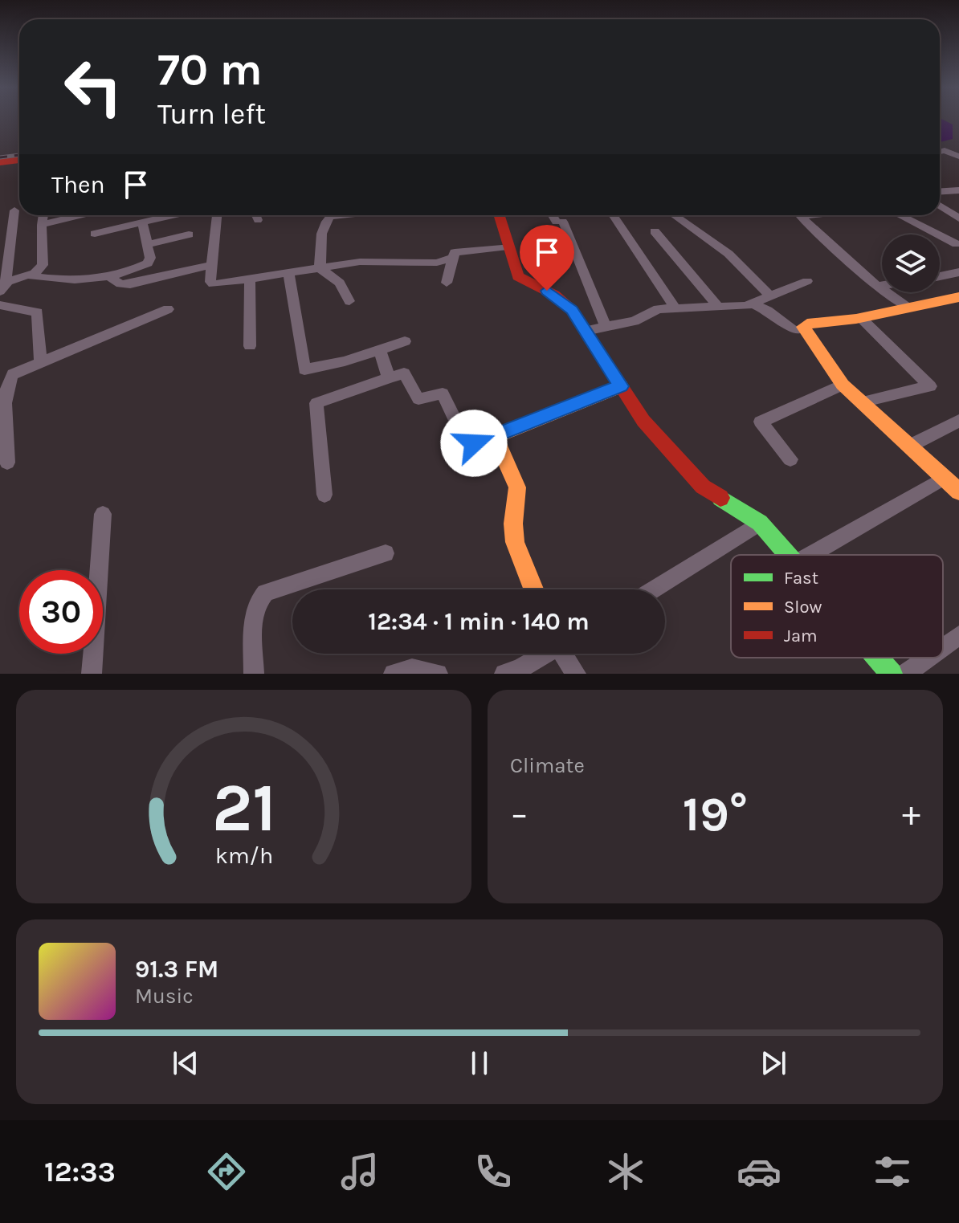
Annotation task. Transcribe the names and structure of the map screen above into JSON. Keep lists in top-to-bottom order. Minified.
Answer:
{"legend":["Fast","Slow","Jam"],"page":{"turn":["70 m","Turn left"],"then":"Then","limit":"30","trip":"12:34 · 1 min · 140 m","tile":"Climate","heat":["−","19°","+"],"song":["91.3 FM","Music"],"tabs":"12:33","gauge":["21","km/h"]}}
